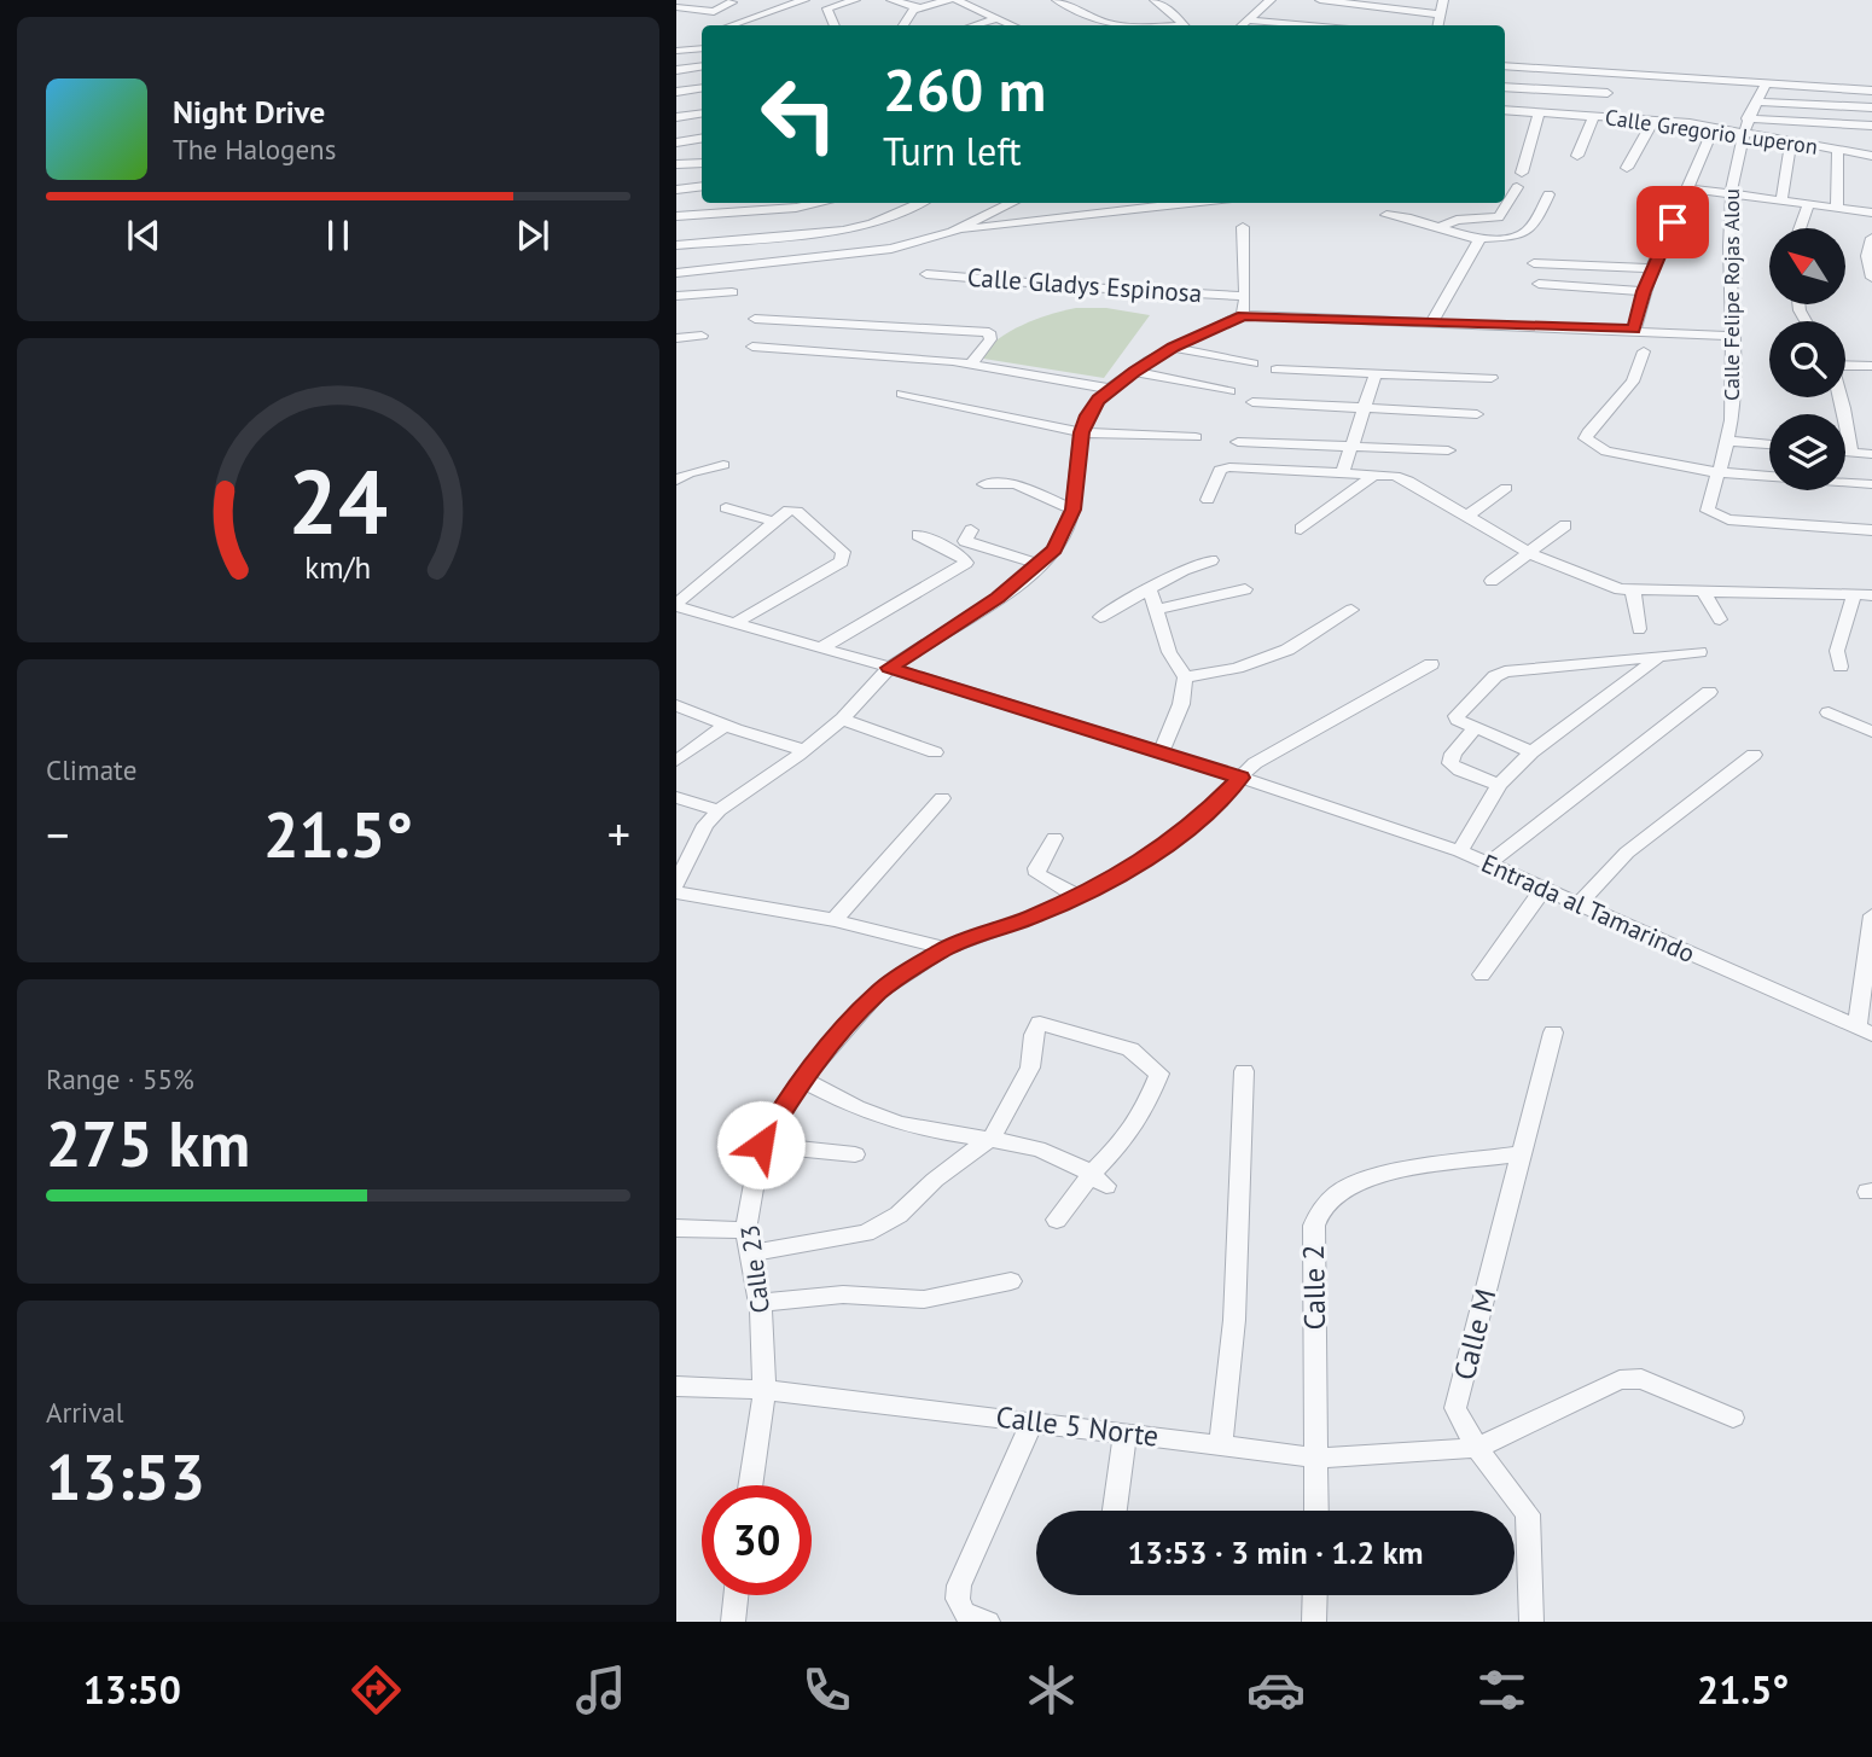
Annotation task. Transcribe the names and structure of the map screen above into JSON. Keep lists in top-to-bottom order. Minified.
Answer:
{"streets":{"street":["Calle Gregorio Luperon","Calle Gladys Espinosa","Calle Felipe Rojas Alou","Entrada al Tamarindo","Calle 23","Calle 2","Calle M","Calle 5 Norte"]},"crossings":[["Calle Gregorio Luperon","Calle Felipe Rojas Alou"],["Calle Gladys Espinosa","Entrada al Tamarindo"],["Entrada al Tamarindo","Calle 23"],["Calle 23","Calle 5 Norte"],["Calle 2","Calle M"],["Calle 2","Calle 5 Norte"],["Calle M","Calle 5 Norte"]],"north":"top left","page":{"turn":["260 m","Turn left"],"song":["Night Drive","The Halogens"],"tile":["Climate",["Range · 55%","275 km"],["Arrival","13:53"]],"heat":["−","21.5°","+"],"limit":"30","trip":"13:53 · 3 min · 1.2 km","tabs":["13:50","21.5°"],"gauge":["24","km/h"]}}
